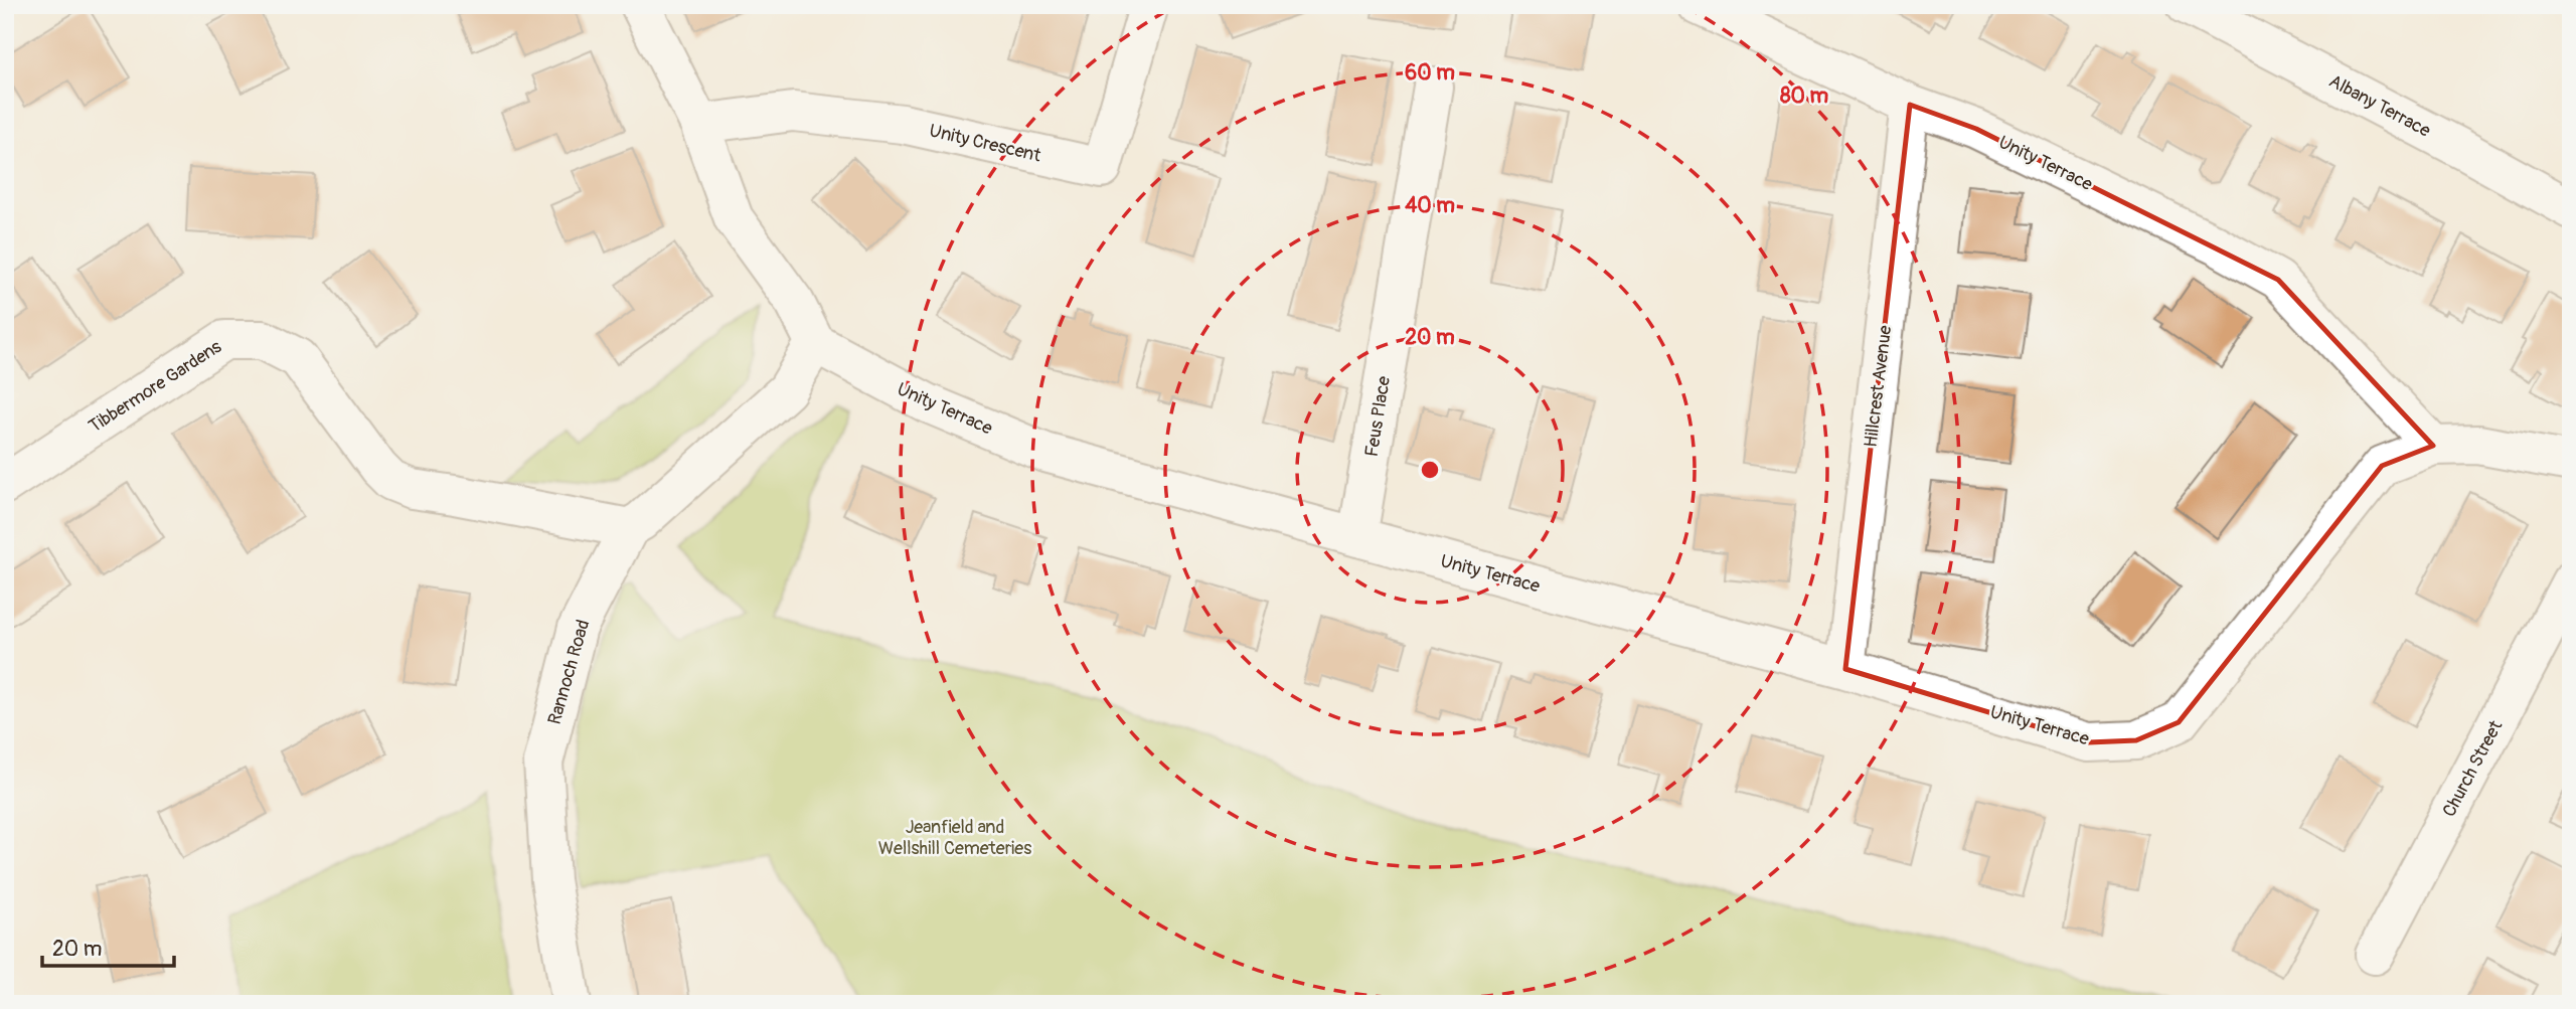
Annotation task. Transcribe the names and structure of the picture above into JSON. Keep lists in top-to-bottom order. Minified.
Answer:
{"streets":{"street":["Albany Terrace","Unity Crescent","Unity Terrace","Tibbermore Gardens","Hillcrest Avenue","Feus Place","Rannoch Road","Church Street"]},"crossings":[["Unity Terrace","Hillcrest Avenue"],["Unity Terrace","Feus Place"],["Unity Terrace","Rannoch Road"],["Tibbermore Gardens","Rannoch Road"]],"parks":["Jeanfield and Wellshill Cemeteries"],"scale_bar":"20 m","rings":["60 m","80 m","40 m","20 m"]}
